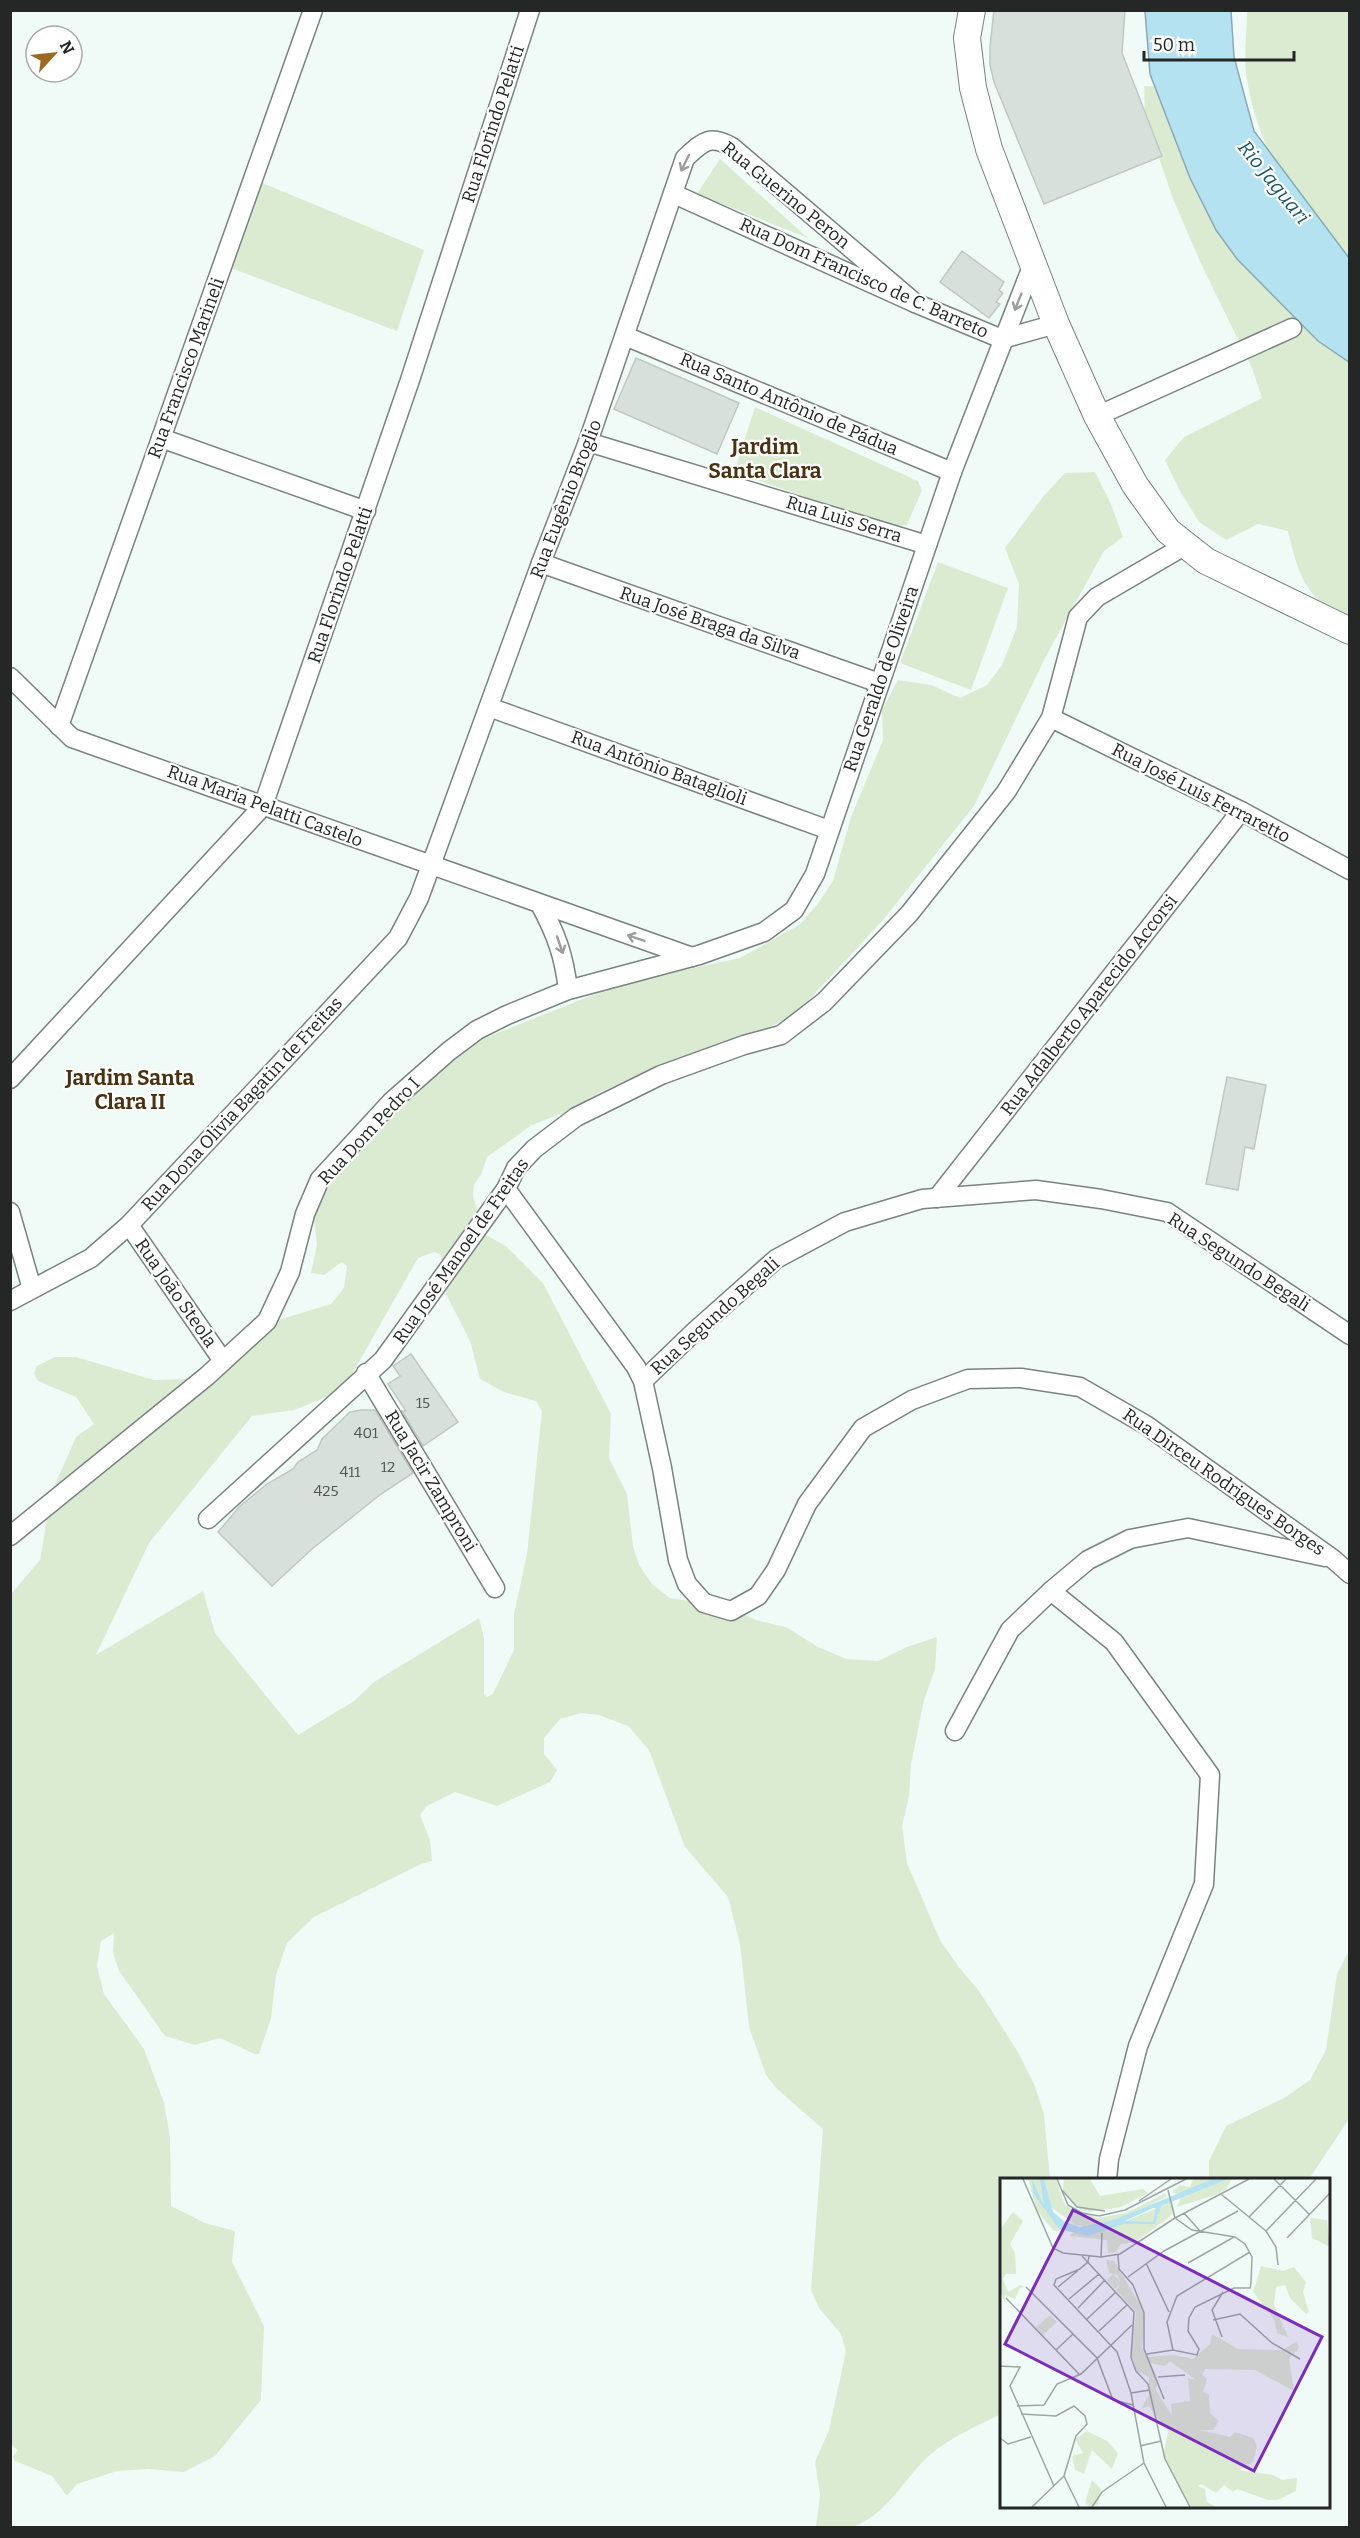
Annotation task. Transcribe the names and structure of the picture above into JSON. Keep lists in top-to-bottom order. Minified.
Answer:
{"streets":{"street":["Rua Florindo Pelatti","Rua Guerino Peron","Rua Dom Francisco de C. Barreto","Rua Francisco Marineli","Rua Santo Antônio de Pádua","Rua Eugênio Broglio","Rua Luis Serra","Rua José Braga da Silva","Rua Geraldo de Oliveira","Rua Antônio Bataglioli","Rua José Luis Ferraretto","Rua Maria Pelatti Castelo","Rua Adalberto Aparecido Accorsi","Rua Dona Olivia Bagatin de Freitas","Rua Dom Pedro I","Rua José Manoel de Freitas","Rua Segundo Begali","Rua João Steola","Rua Jacir Zamproni","Rua Dirceu Rodrigues Borges"]},"crossings":[["Rua Florindo Pelatti","Rua Maria Pelatti Castelo"],["Rua Guerino Peron","Rua Dom Francisco de C. Barreto"],["Rua Guerino Peron","Rua Eugênio Broglio"],["Rua Dom Francisco de C. Barreto","Rua Eugênio Broglio"],["Rua Dom Francisco de C. Barreto","Rua Geraldo de Oliveira"],["Rua Francisco Marineli","Rua Maria Pelatti Castelo"],["Rua Santo Antônio de Pádua","Rua Eugênio Broglio"],["Rua Santo Antônio de Pádua","Rua Geraldo de Oliveira"],["Rua Eugênio Broglio","Rua Luis Serra"],["Rua Eugênio Broglio","Rua José Braga da Silva"],["Rua Eugênio Broglio","Rua Antônio Bataglioli"],["Rua Eugênio Broglio","Rua Maria Pelatti Castelo"],["Rua Eugênio Broglio","Rua Dona Olivia Bagatin de Freitas"],["Rua Luis Serra","Rua Geraldo de Oliveira"],["Rua José Braga da Silva","Rua Geraldo de Oliveira"],["Rua Geraldo de Oliveira","Rua Antônio Bataglioli"],["Rua Geraldo de Oliveira","Rua Maria Pelatti Castelo"],["Rua Geraldo de Oliveira","Rua Dom Pedro I"],["Rua José Luis Ferraretto","Rua Adalberto Aparecido Accorsi"],["Rua José Luis Ferraretto","Rua José Manoel de Freitas"],["Rua Maria Pelatti Castelo","Rua Dona Olivia Bagatin de Freitas"],["Rua Maria Pelatti Castelo","Rua Dom Pedro I"],["Rua Adalberto Aparecido Accorsi","Rua Segundo Begali"],["Rua Dona Olivia Bagatin de Freitas","Rua João Steola"],["Rua Dom Pedro I","Rua João Steola"],["Rua José Manoel de Freitas","Rua Jacir Zamproni"],["Rua Segundo Begali","Rua Dirceu Rodrigues Borges"]],"districts":["Jardim Santa Clara","Jardim Santa Clara II"],"water":["Rio Jaguari"],"house_numbers":["15","401","12","411","425"],"scale_bar":"50 m","north":"top right"}
